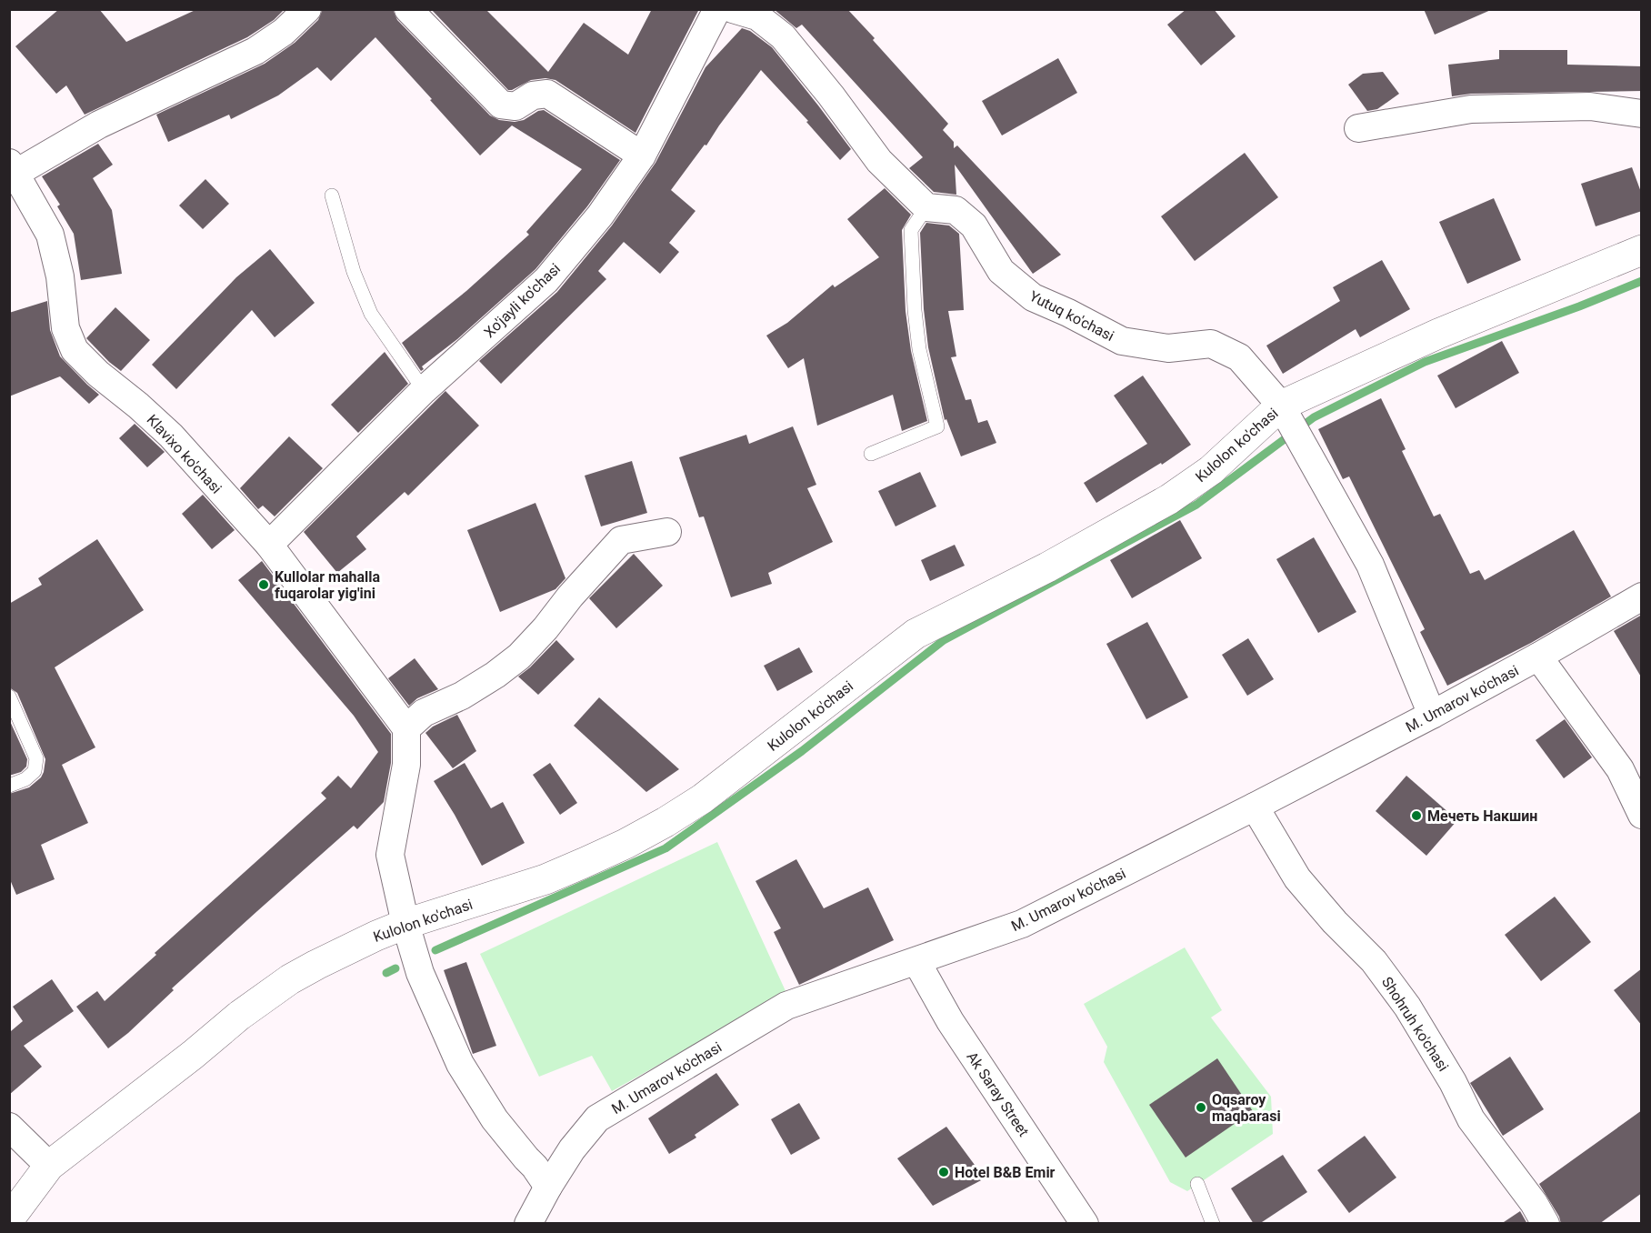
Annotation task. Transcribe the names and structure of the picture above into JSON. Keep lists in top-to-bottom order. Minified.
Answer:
{"streets":{"main road":["Kulolon ko'chasi"],"street":["Xo'jayli ko'chasi","Yutuq ko'chasi","Klavixo ko'chasi","M. Umarov ko'chasi","Shohruh ko'chasi","Ak Saray Street"]},"crossings":[["Xo'jayli ko'chasi","Klavixo ko'chasi"],["Yutuq ko'chasi","Kulolon ko'chasi"],["Yutuq ko'chasi","M. Umarov ko'chasi"],["M. Umarov ko'chasi","Shohruh ko'chasi"],["M. Umarov ko'chasi","Ak Saray Street"]],"places":["Kullolar mahalla fuqarolar yig'ini","Мечеть Накшин","Oqsaroy maqbarasi","Hotel B&B Emir"]}
